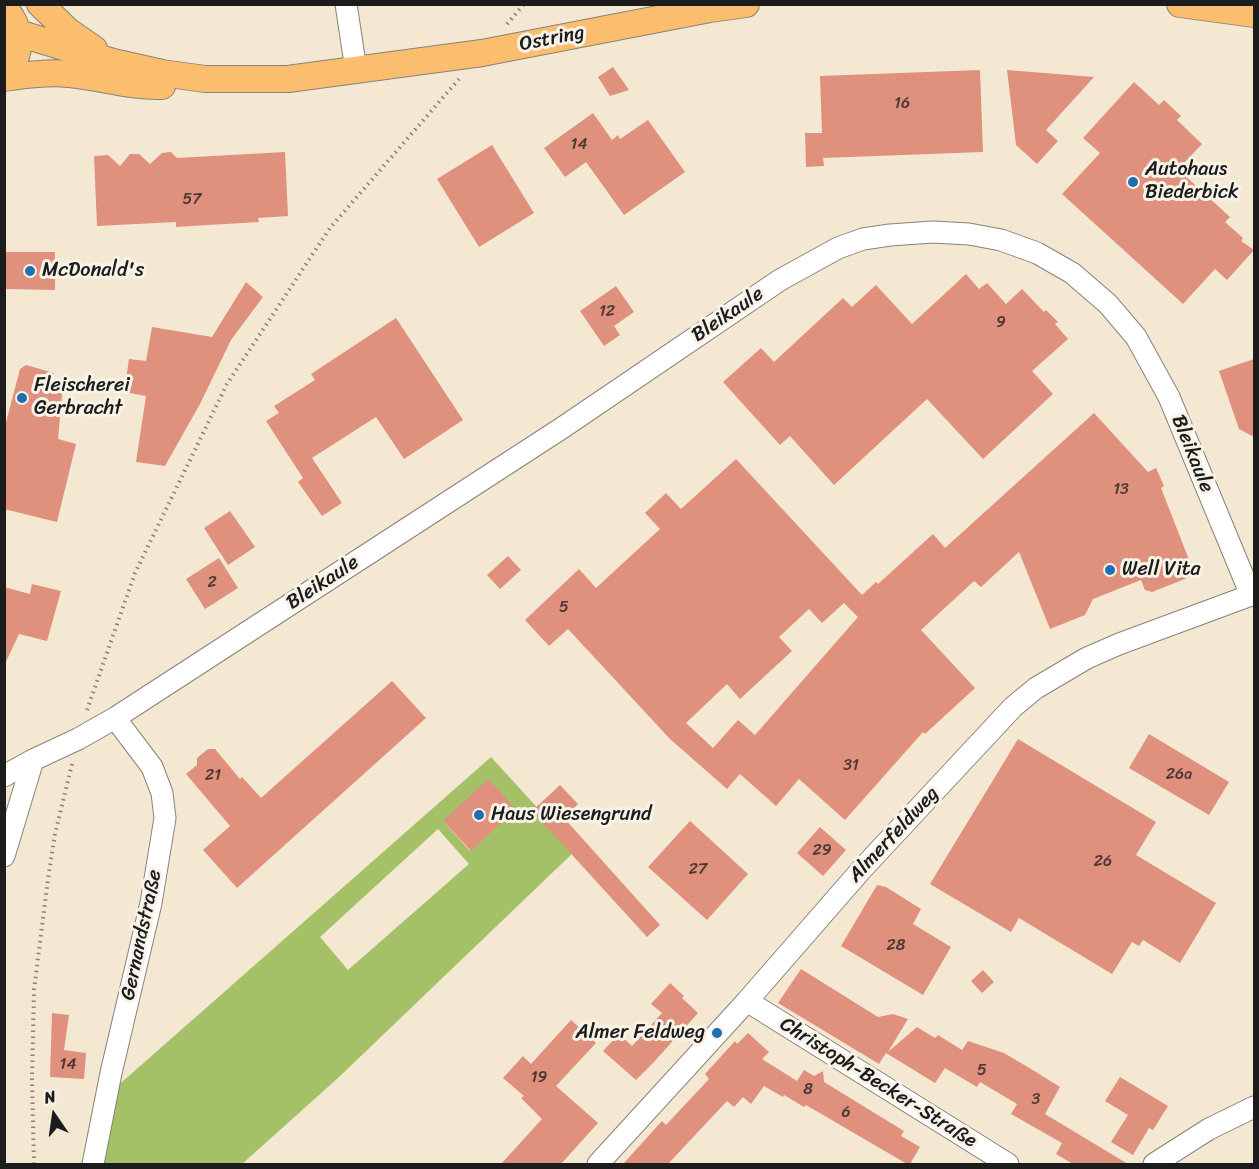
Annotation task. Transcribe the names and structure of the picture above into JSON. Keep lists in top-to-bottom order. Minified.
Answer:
{"streets":{"main road":["Ostring"],"street":["Bleikaule","Almerfeldweg","Gernandstraße","Christoph-Becker-Straße"]},"crossings":[["Bleikaule","Almerfeldweg"],["Bleikaule","Gernandstraße"],["Almerfeldweg","Christoph-Becker-Straße"]],"places":["Autohaus Biederbick","McDonald's","Fleischerei Gerbracht","Well Vita","Haus Wiesengrund","Almer Feldweg"],"house_numbers":["16","14","57","12","9","13","2","5","31","26a","21","29","26","27","28","14","5","19","8","3","6"],"north":"top"}
